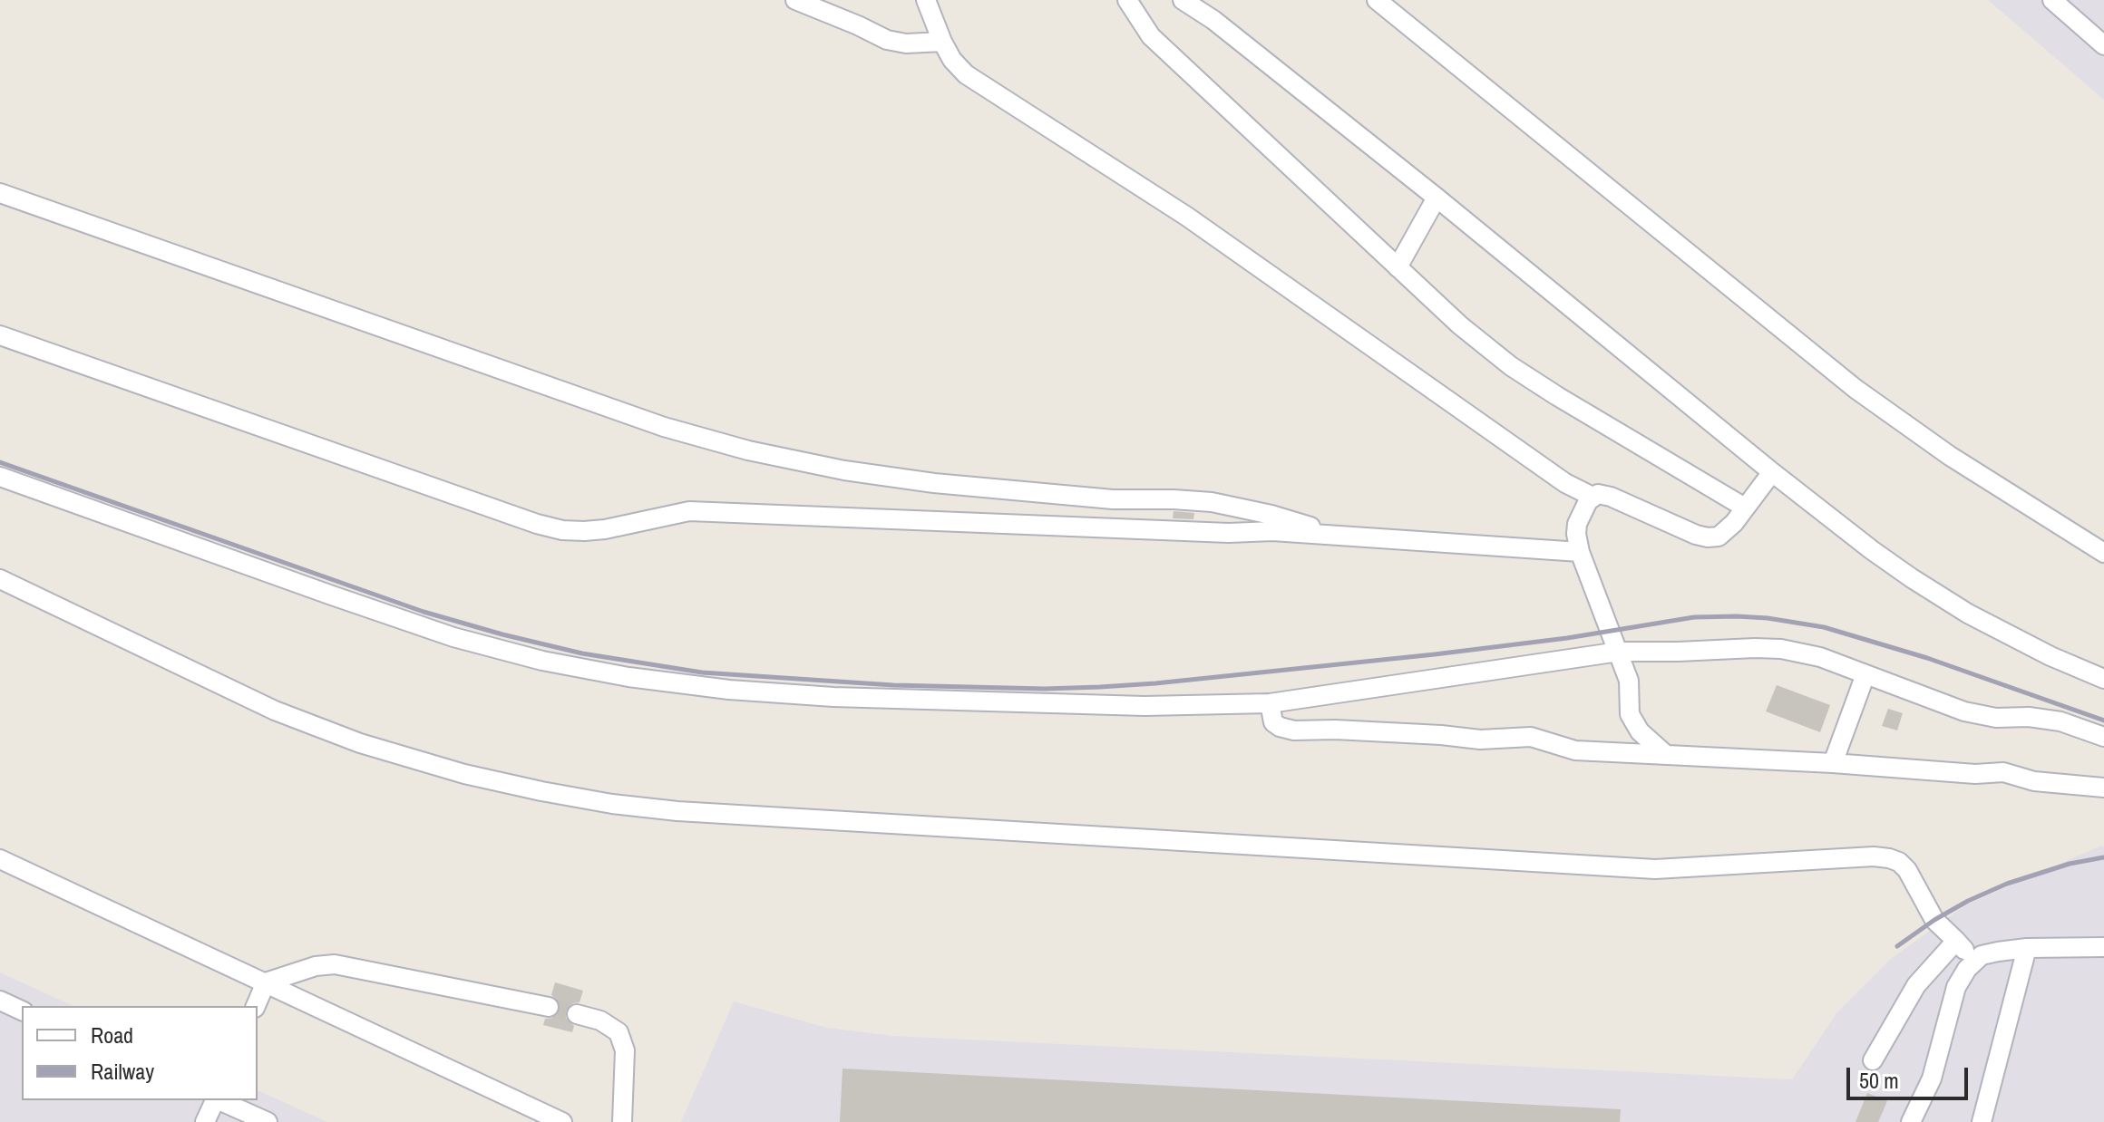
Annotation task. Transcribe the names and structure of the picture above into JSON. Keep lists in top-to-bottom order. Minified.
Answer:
{"legend":["Road","Railway"],"scale_bar":"50 m"}
